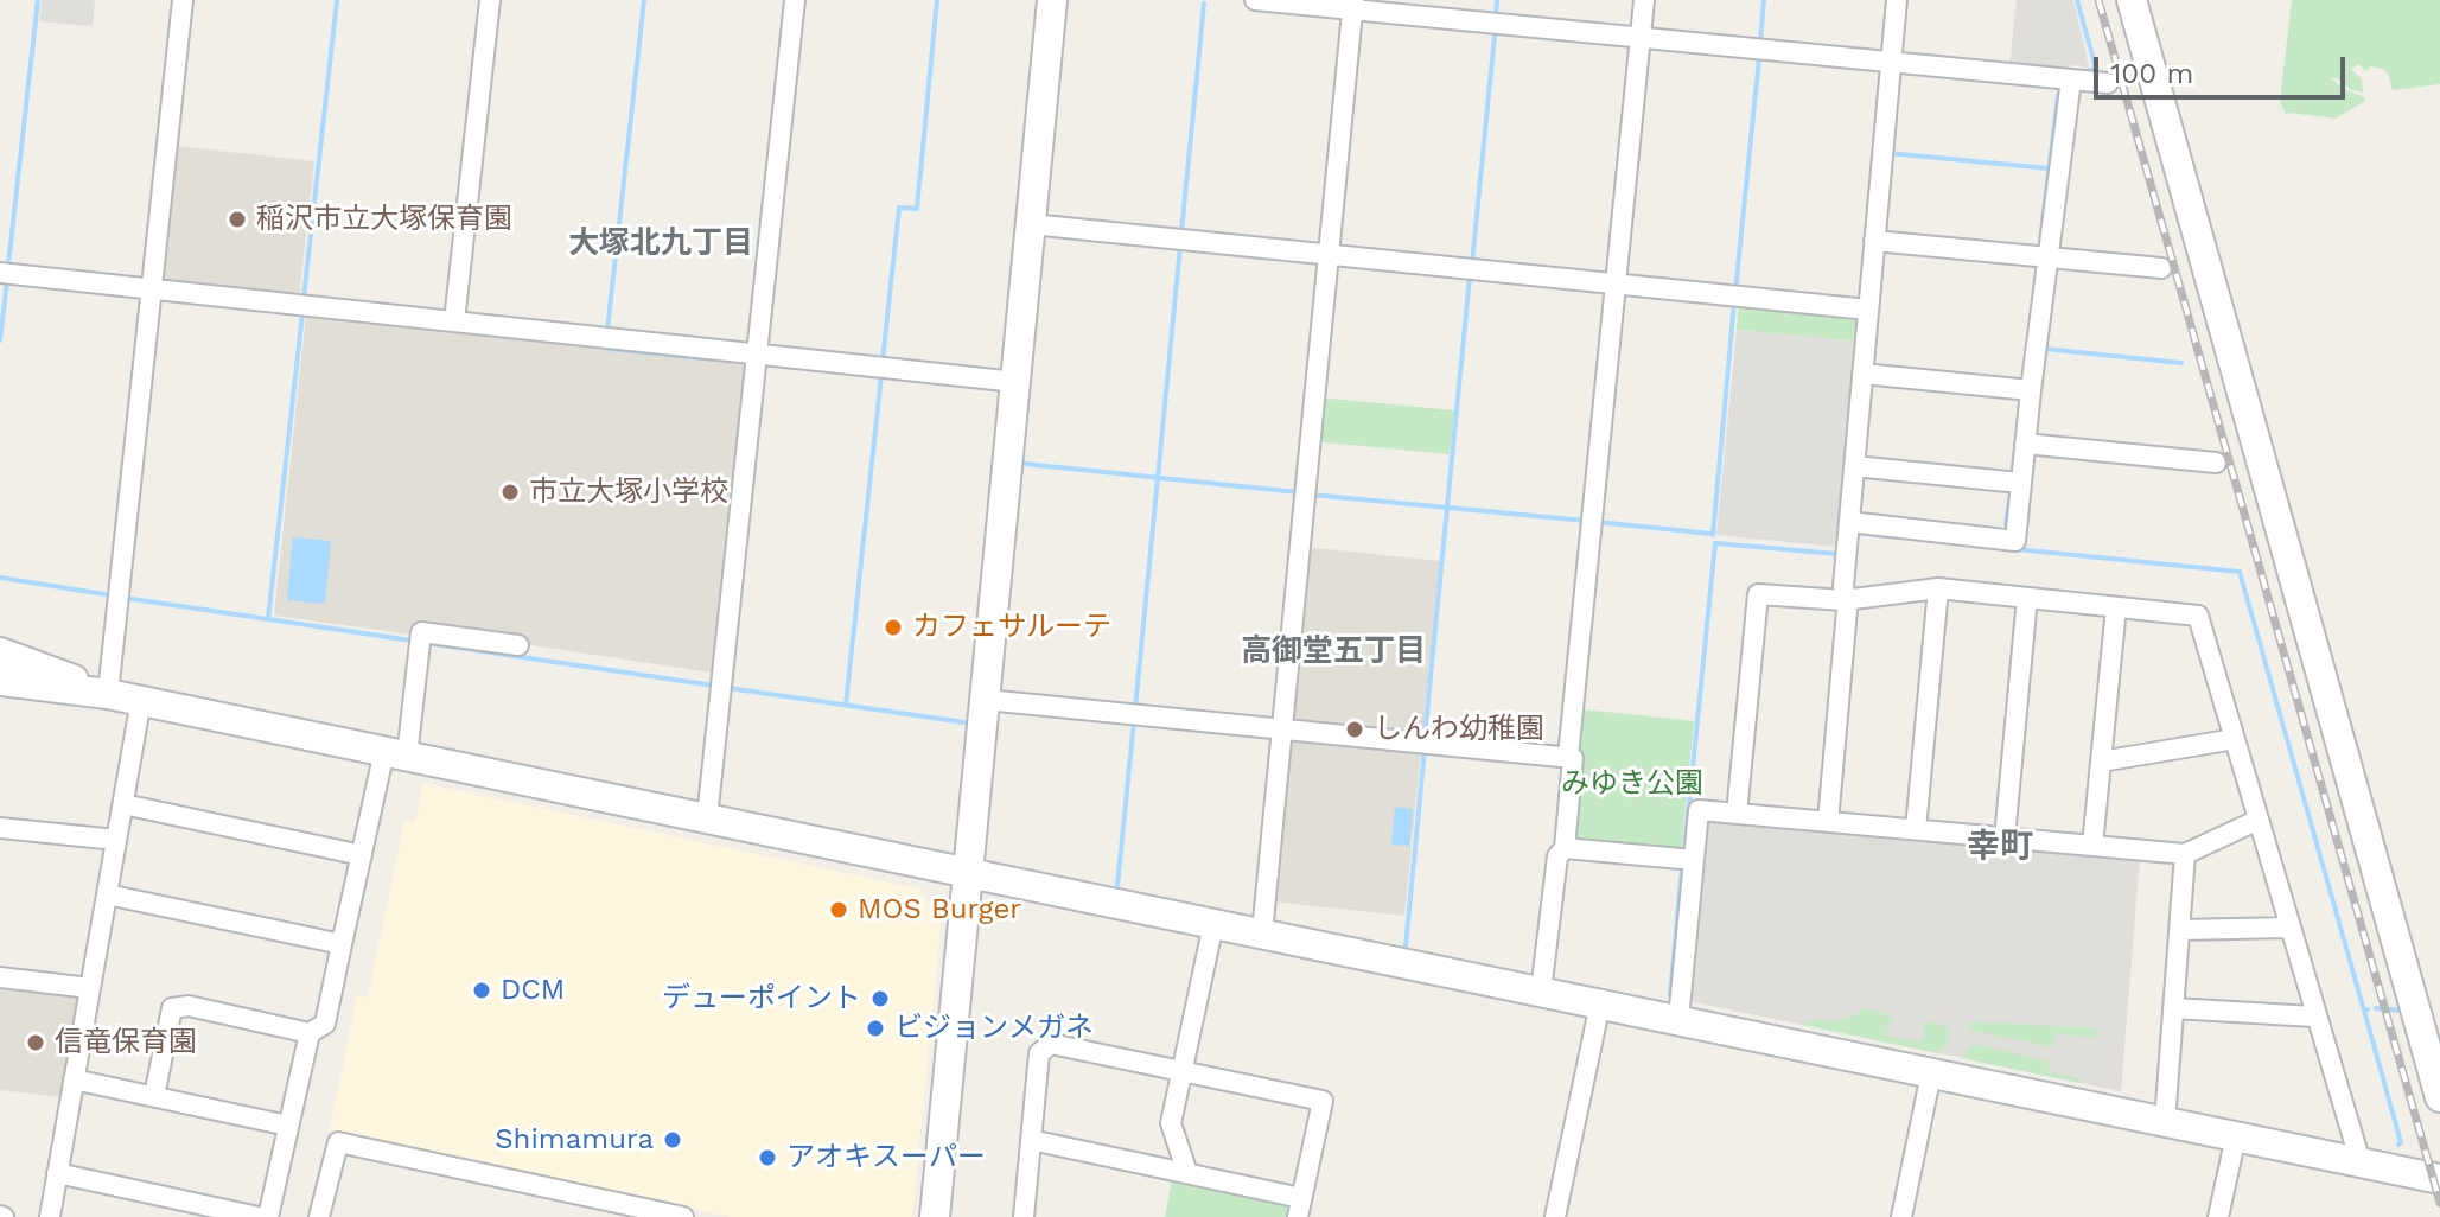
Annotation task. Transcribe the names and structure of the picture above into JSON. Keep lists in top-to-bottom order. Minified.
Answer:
{"districts":["大塚北九丁目","高御堂五丁目","幸町"],"parks":["みゆき公園"],"places":["稲沢市立大塚保育園","市立大塚小学校","カフェサルーテ","しんわ幼稚園","MOS Burger","DCM","デューポイント","ビジョンメガネ","信竜保育園","Shimamura","アオキスーパー"],"scale_bar":"100 m"}
